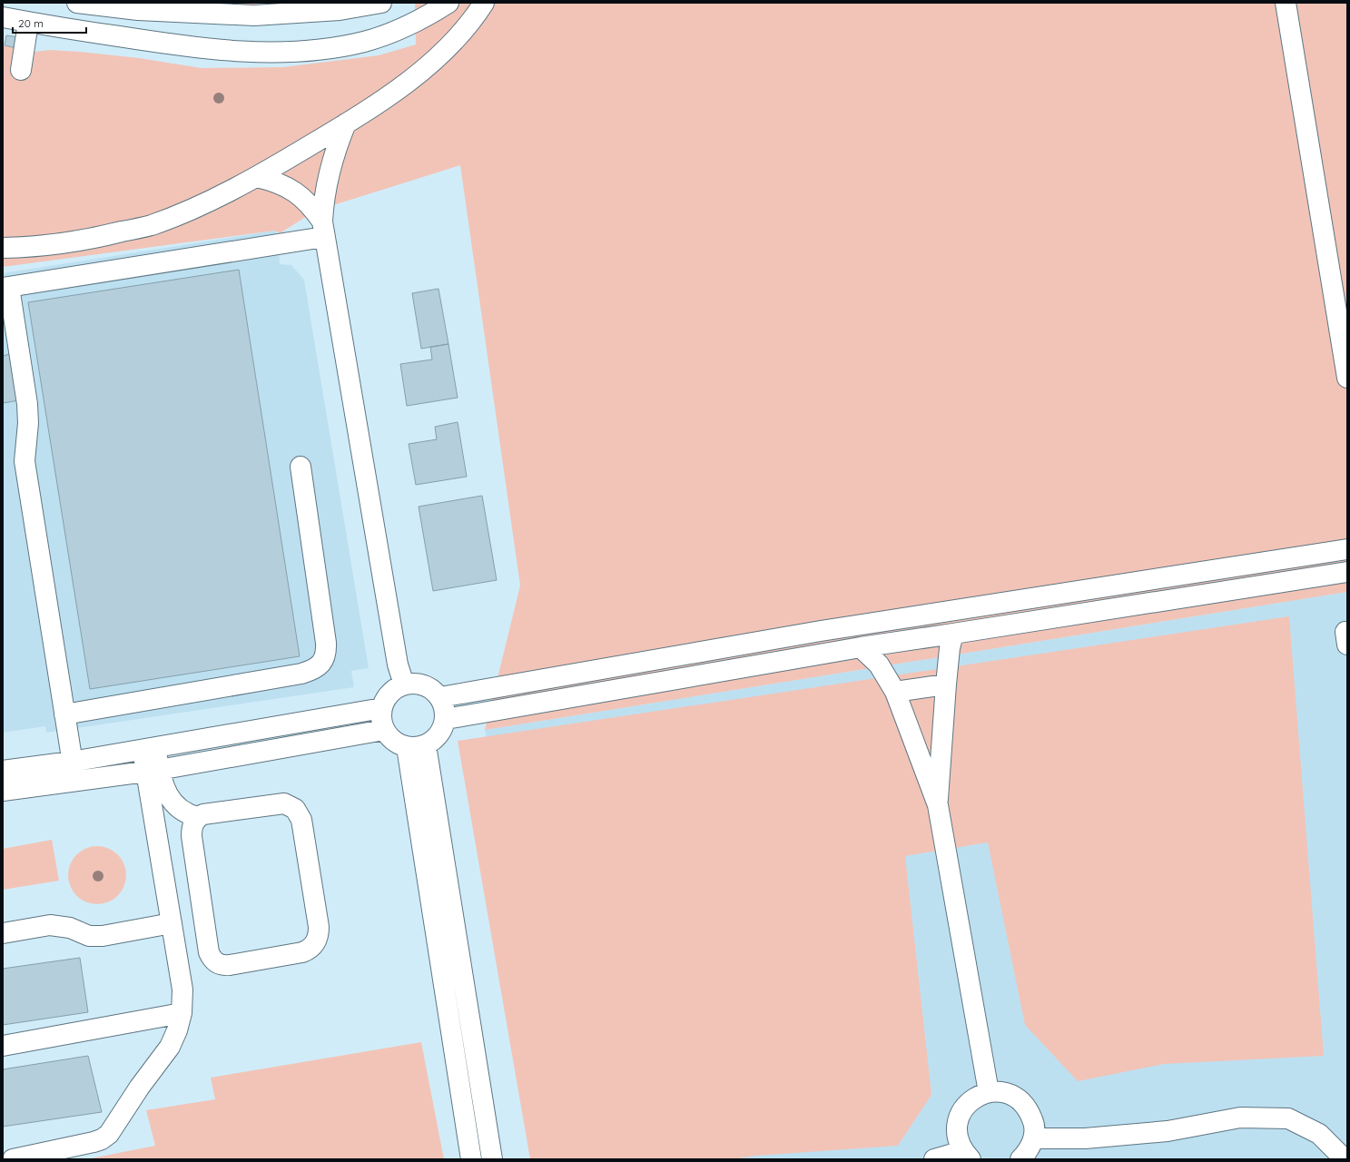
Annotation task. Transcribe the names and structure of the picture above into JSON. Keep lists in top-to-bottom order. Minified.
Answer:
{"scale_bar":"20 m"}
